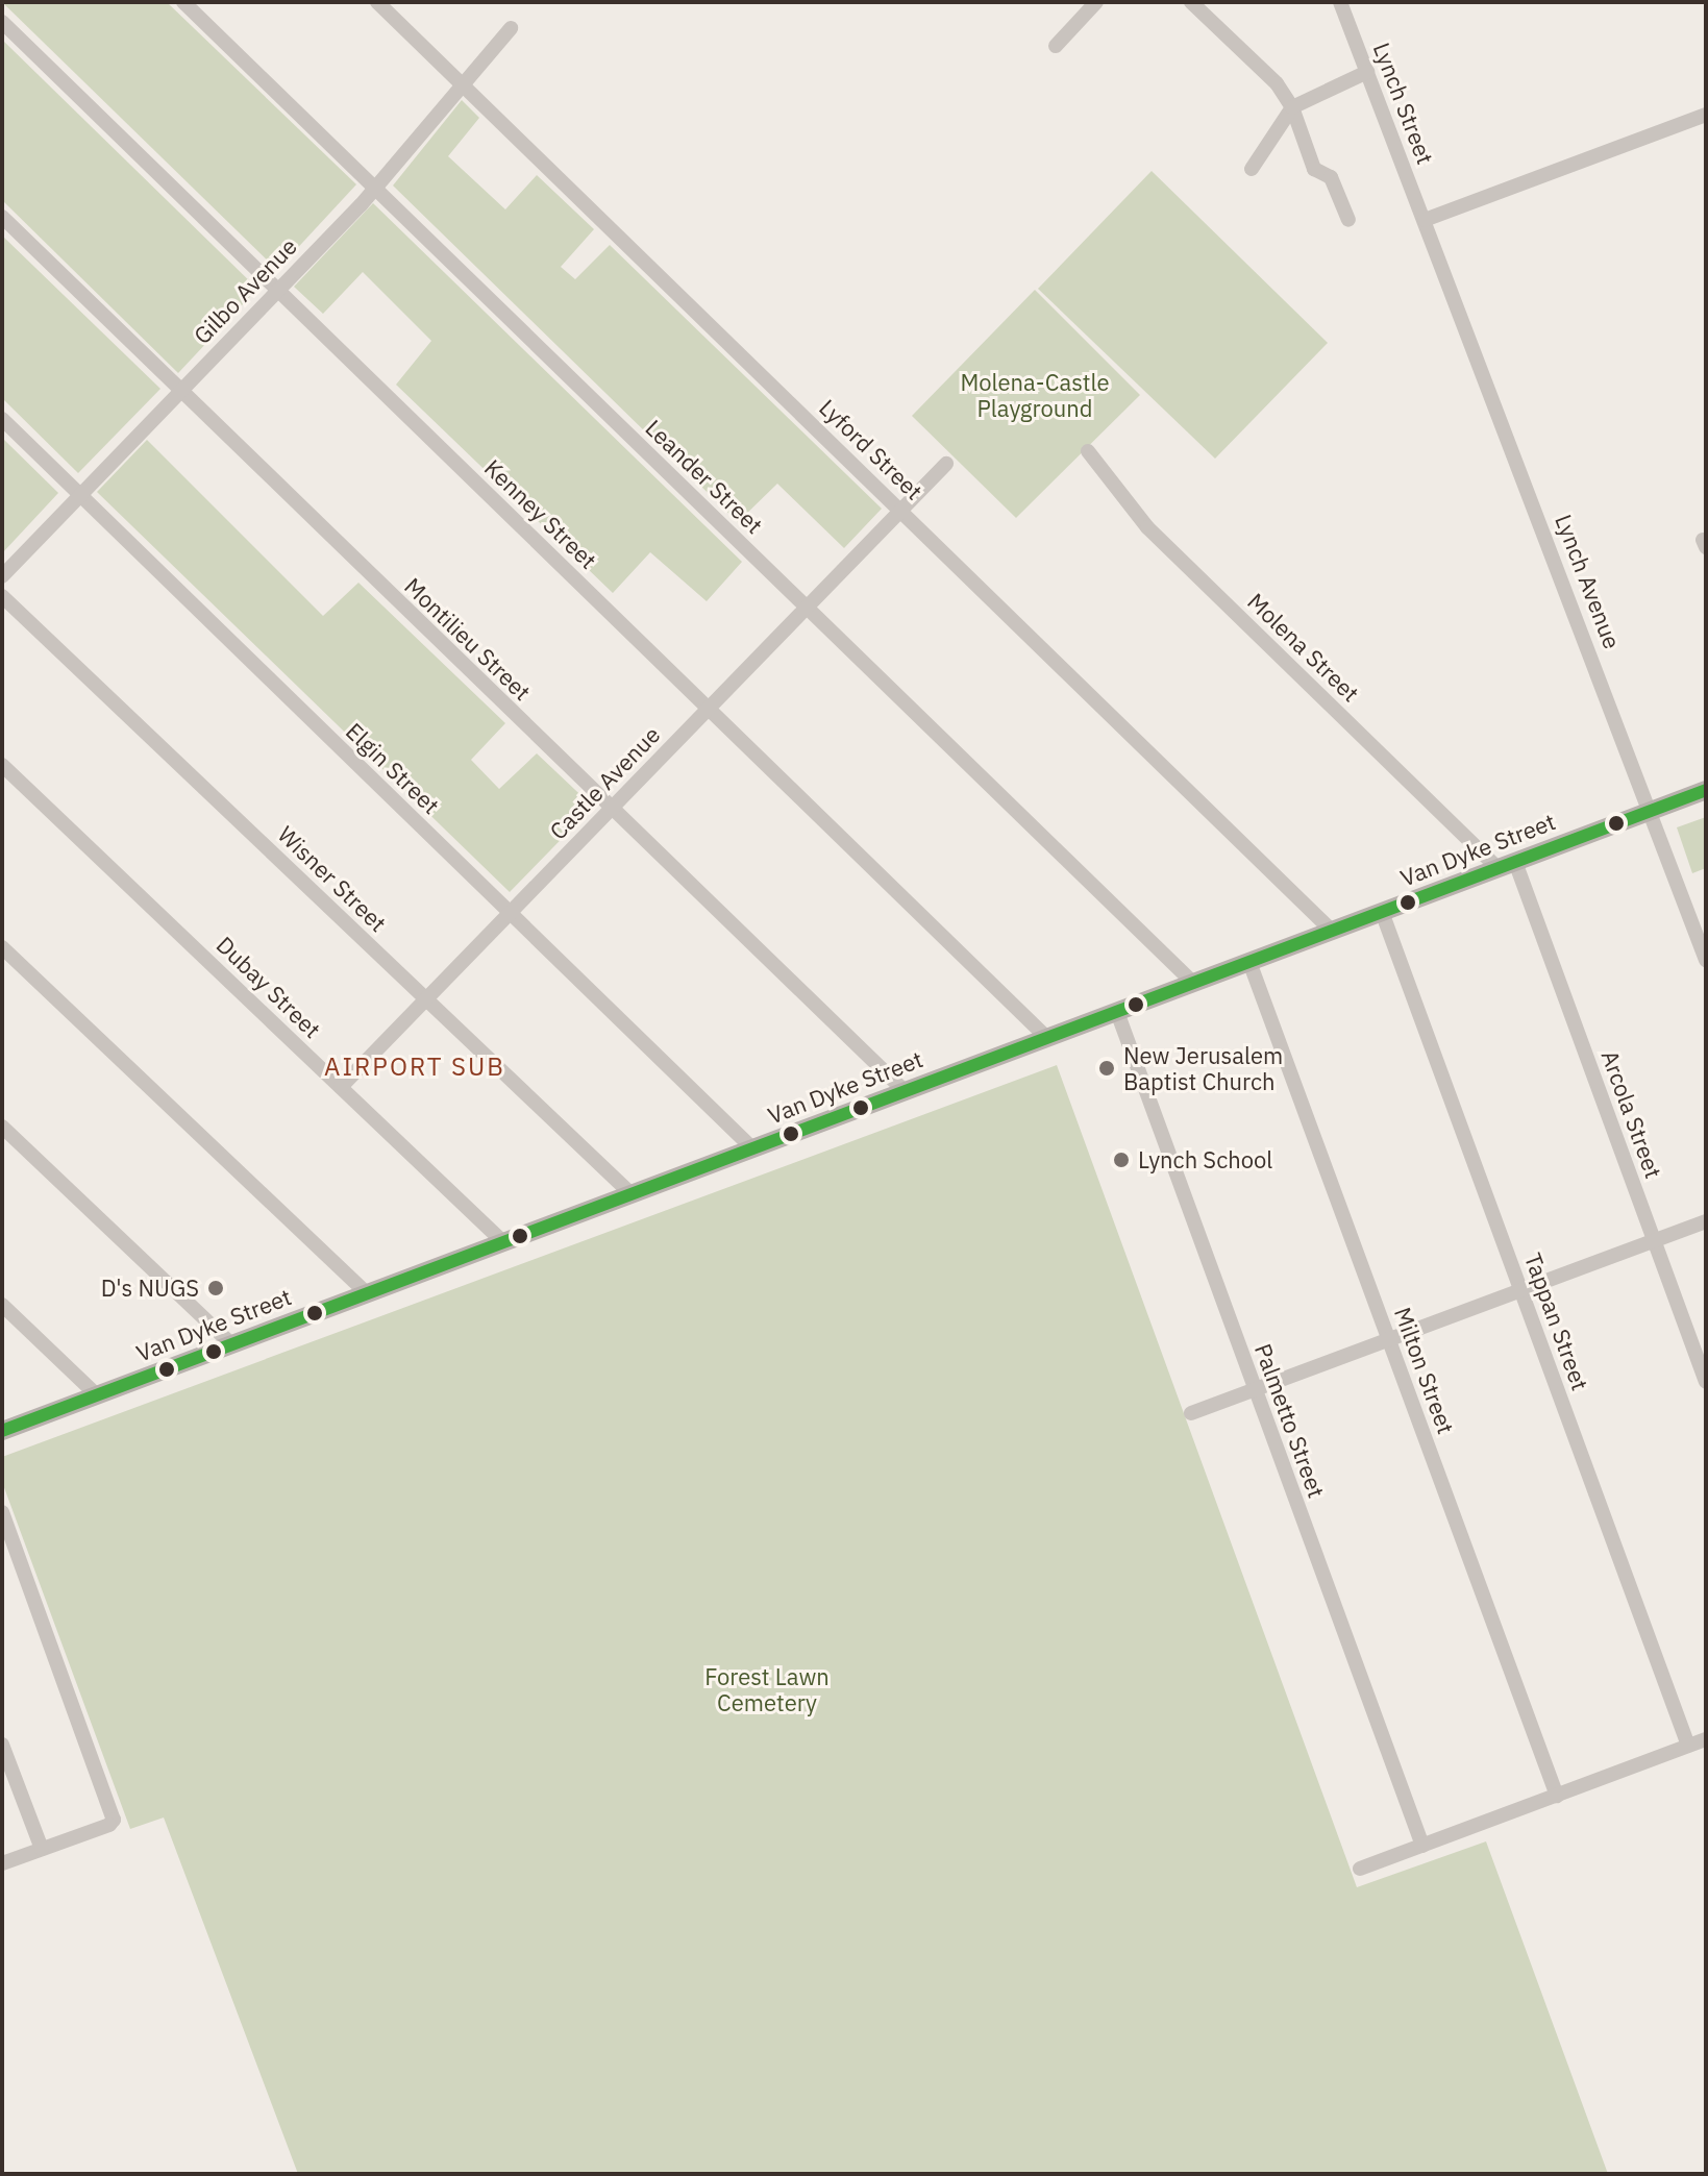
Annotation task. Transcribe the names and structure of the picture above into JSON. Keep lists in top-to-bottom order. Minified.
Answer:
{"streets":{"main road":["Van Dyke Street"],"street":["Lynch Street","Gilbo Avenue","Lyford Street","Leander Street","Kenney Street","Lynch Avenue","Montilieu Street","Molena Street","Elgin Street","Castle Avenue","Wisner Street","Dubay Street","Arcola Street","Tappan Street","Milton Street","Palmetto Street"]},"crossings":[["Lynch Street","Lynch Avenue"],["Gilbo Avenue","Lyford Street"],["Gilbo Avenue","Leander Street"],["Gilbo Avenue","Kenney Street"],["Gilbo Avenue","Montilieu Street"],["Gilbo Avenue","Elgin Street"],["Lyford Street","Castle Avenue"],["Lyford Street","Van Dyke Street"],["Leander Street","Castle Avenue"],["Leander Street","Van Dyke Street"],["Kenney Street","Castle Avenue"],["Kenney Street","Van Dyke Street"],["Lynch Avenue","Van Dyke Street"],["Montilieu Street","Castle Avenue"],["Montilieu Street","Van Dyke Street"],["Molena Street","Van Dyke Street"],["Molena Street","Arcola Street"],["Elgin Street","Castle Avenue"],["Elgin Street","Van Dyke Street"],["Castle Avenue","Wisner Street"],["Castle Avenue","Dubay Street"],["Van Dyke Street","Wisner Street"],["Van Dyke Street","Dubay Street"],["Van Dyke Street","Arcola Street"],["Van Dyke Street","Tappan Street"],["Van Dyke Street","Milton Street"],["Van Dyke Street","Palmetto Street"]],"districts":["AIRPORT SUB"],"parks":["Molena-Castle Playground","Forest Lawn Cemetery"],"places":["New Jerusalem Baptist Church","Lynch School","D's NUGS"]}
